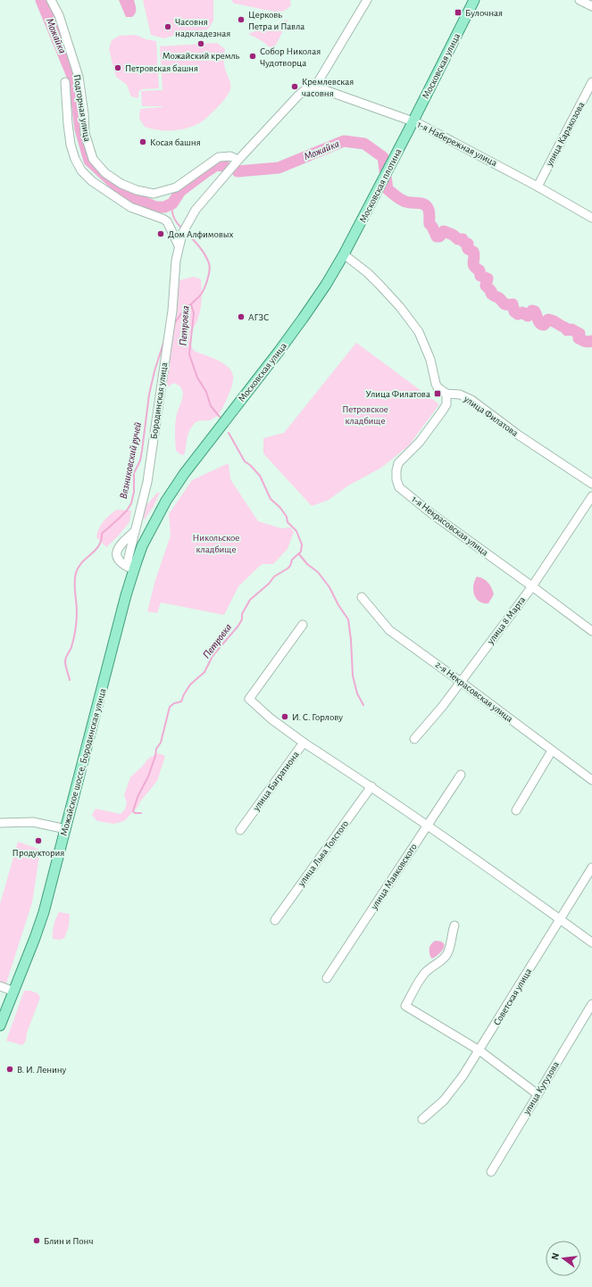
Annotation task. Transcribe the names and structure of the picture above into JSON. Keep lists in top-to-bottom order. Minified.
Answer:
{"streets":{"main road":["Московская улица","Московская плотина","Можайское шоссе, Бородинская улица"],"street":["Подгорная улица","улица Каракозова","1-я Набережная улица","Бородинская улица","улица Филатова","1-я Некрасовская улица","улица 8 Марта","2-я Некрасовская улица","улица Багратиона","улица Льва Толстого","улица Маяковского","Советская улица","улица Кутузова"]},"crossings":[["Московская улица","1-я Набережная улица"],["Московская улица","Московская плотина"],["Московская улица","Можайское шоссе, Бородинская улица"],["Подгорная улица","Бородинская улица"],["улица Каракозова","1-я Набережная улица"],["Бородинская улица","Можайское шоссе, Бородинская улица"],["улица Филатова","1-я Некрасовская улица"],["1-я Некрасовская улица","улица 8 Марта"],["улица 8 Марта","2-я Некрасовская улица"]],"water":["Можайка","Петровка","Вязниковский ручей"],"parks":["Петровское кладбище","Никольское кладбище"],"places":{"transit":["Булочная","Улица Филатова"],"other":["Церковь Петра и Павла","Часовня надкладезная","Можайский кремль","Собор Николая Чудотворца","Петровская башня","Кремлевская часовня","Косая башня","Дом Алфимовых","АГЗС","И. С. Горлову","Продуктория","В. И. Ленину","Блин и Понч"]},"north":"left"}
